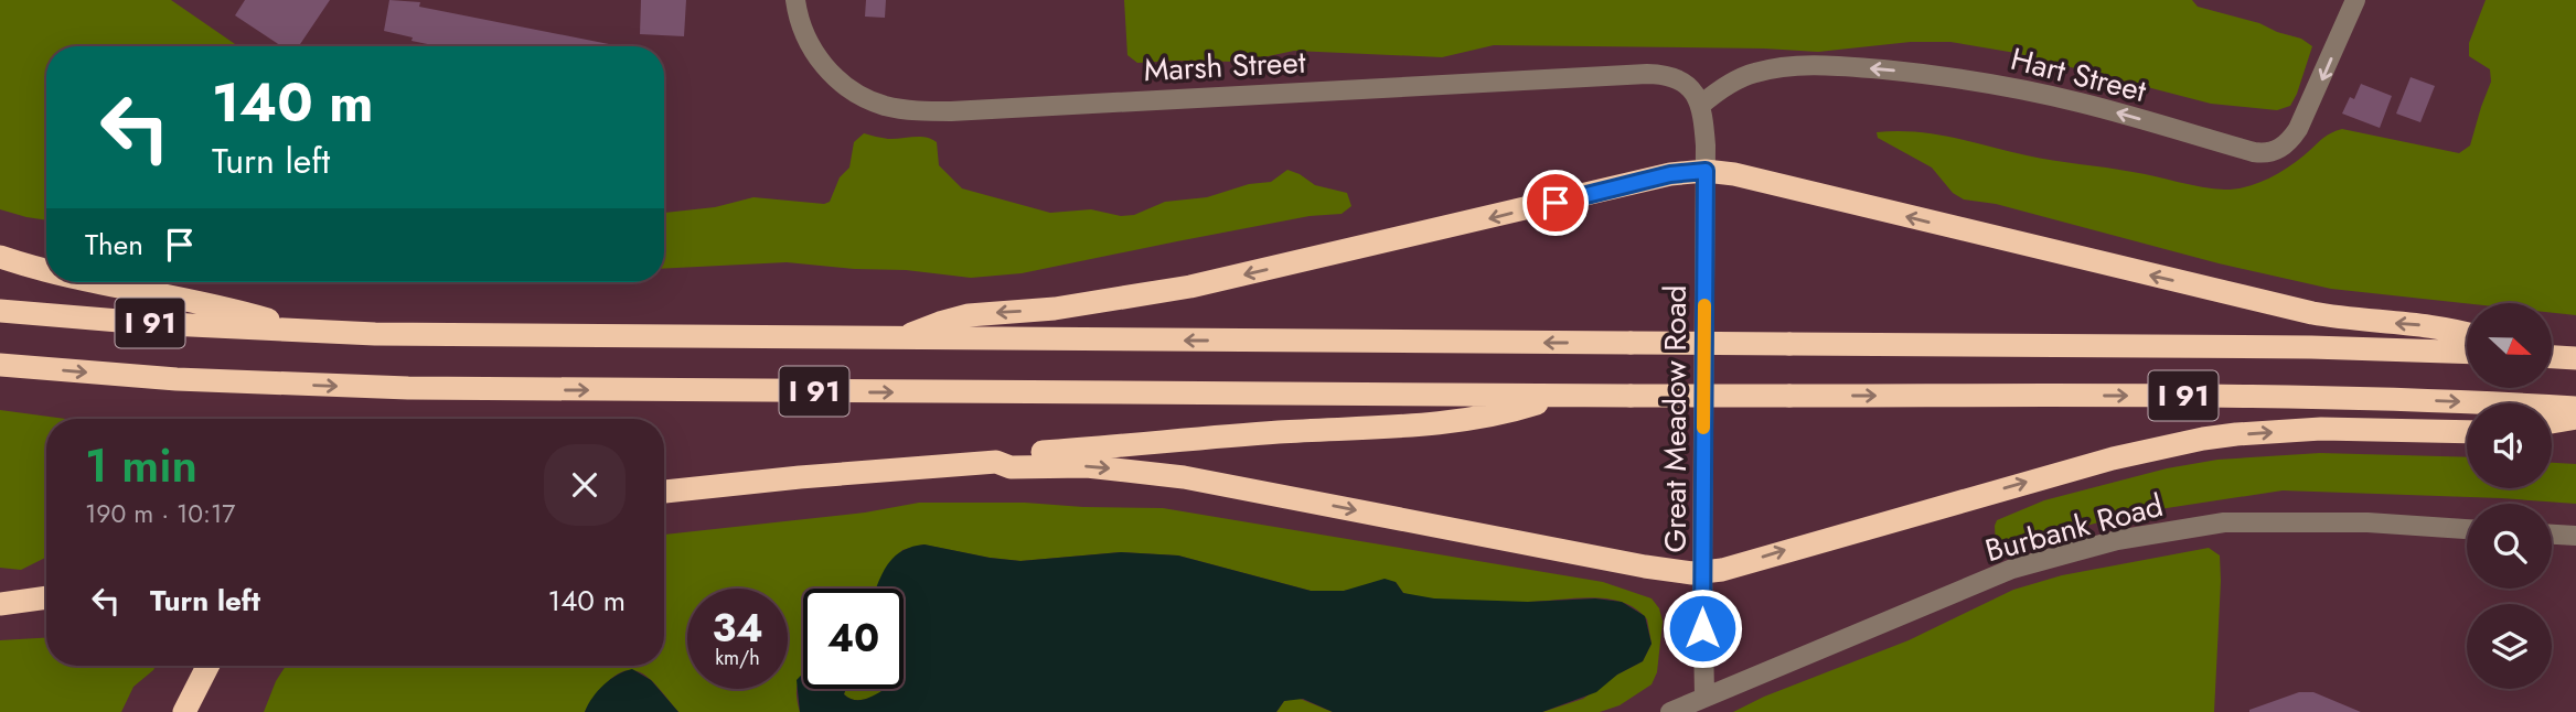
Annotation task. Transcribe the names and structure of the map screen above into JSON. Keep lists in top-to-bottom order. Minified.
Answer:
{"streets":{"highway":["I 91"],"street":["Marsh Street","Hart Street","Great Meadow Road","Burbank Road"]},"crossings":[["Marsh Street","Hart Street"],["Marsh Street","Great Meadow Road"],["Hart Street","Great Meadow Road"],["Great Meadow Road","Burbank Road"]],"one_way":["Hart Street"],"north":"right","page":{"turn":["140 m","Turn left"],"then":"Then","heading":["1 min","190 m · 10:17"],"list":[{"name":"Turn left","value":"140 m"}],"speed":"34 km/h","limit":"40"}}
